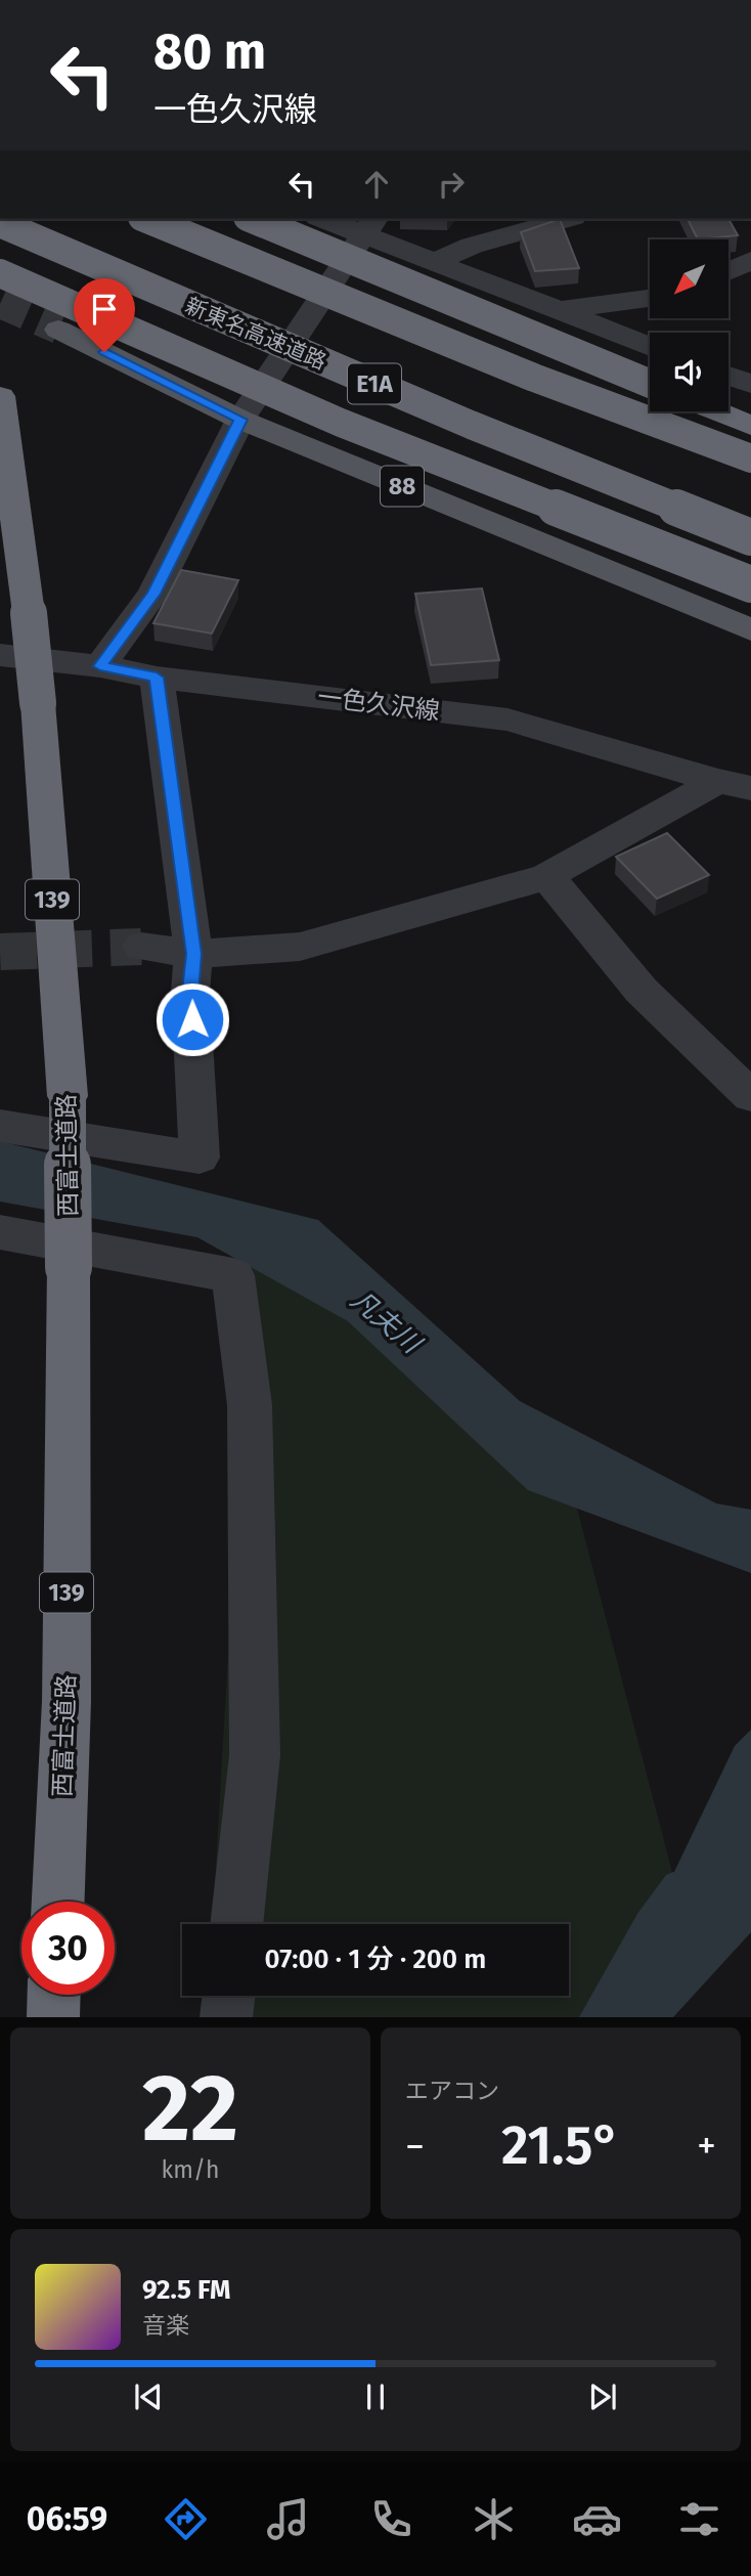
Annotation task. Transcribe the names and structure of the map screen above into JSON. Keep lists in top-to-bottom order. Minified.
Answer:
{"streets":{"highway":["新東名高速道路","E1A","139","西富士道路"],"main road":["88"],"street":["一色久沢線"]},"water":["凡夫川"],"north":"bottom left","page":{"turn":["80 m","一色久沢線"],"limit":"30","trip":"07:00 · 1 分 · 200 m","tile":[["22","km/h"],"エアコン"],"heat":["−","21.5°","+"],"song":["92.5 FM","音楽"],"tabs":"06:59"}}
